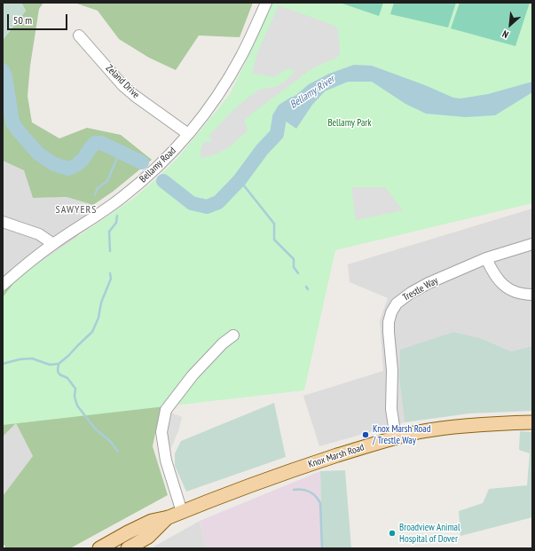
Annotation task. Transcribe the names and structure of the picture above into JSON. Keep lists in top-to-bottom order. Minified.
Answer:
{"streets":{"main road":["Knox Marsh Road"],"street":["Zeland Drive","Bellamy Road","Trestle Way"]},"crossings":[["Zeland Drive","Bellamy Road"],["Trestle Way","Knox Marsh Road"]],"districts":["SAWYERS"],"water":["Bellamy River"],"parks":["Bellamy Park"],"places":["Knox Marsh Road / Trestle Way","Broadview Animal Hospital of Dover"],"scale_bar":"50 m","north":"bottom left"}
